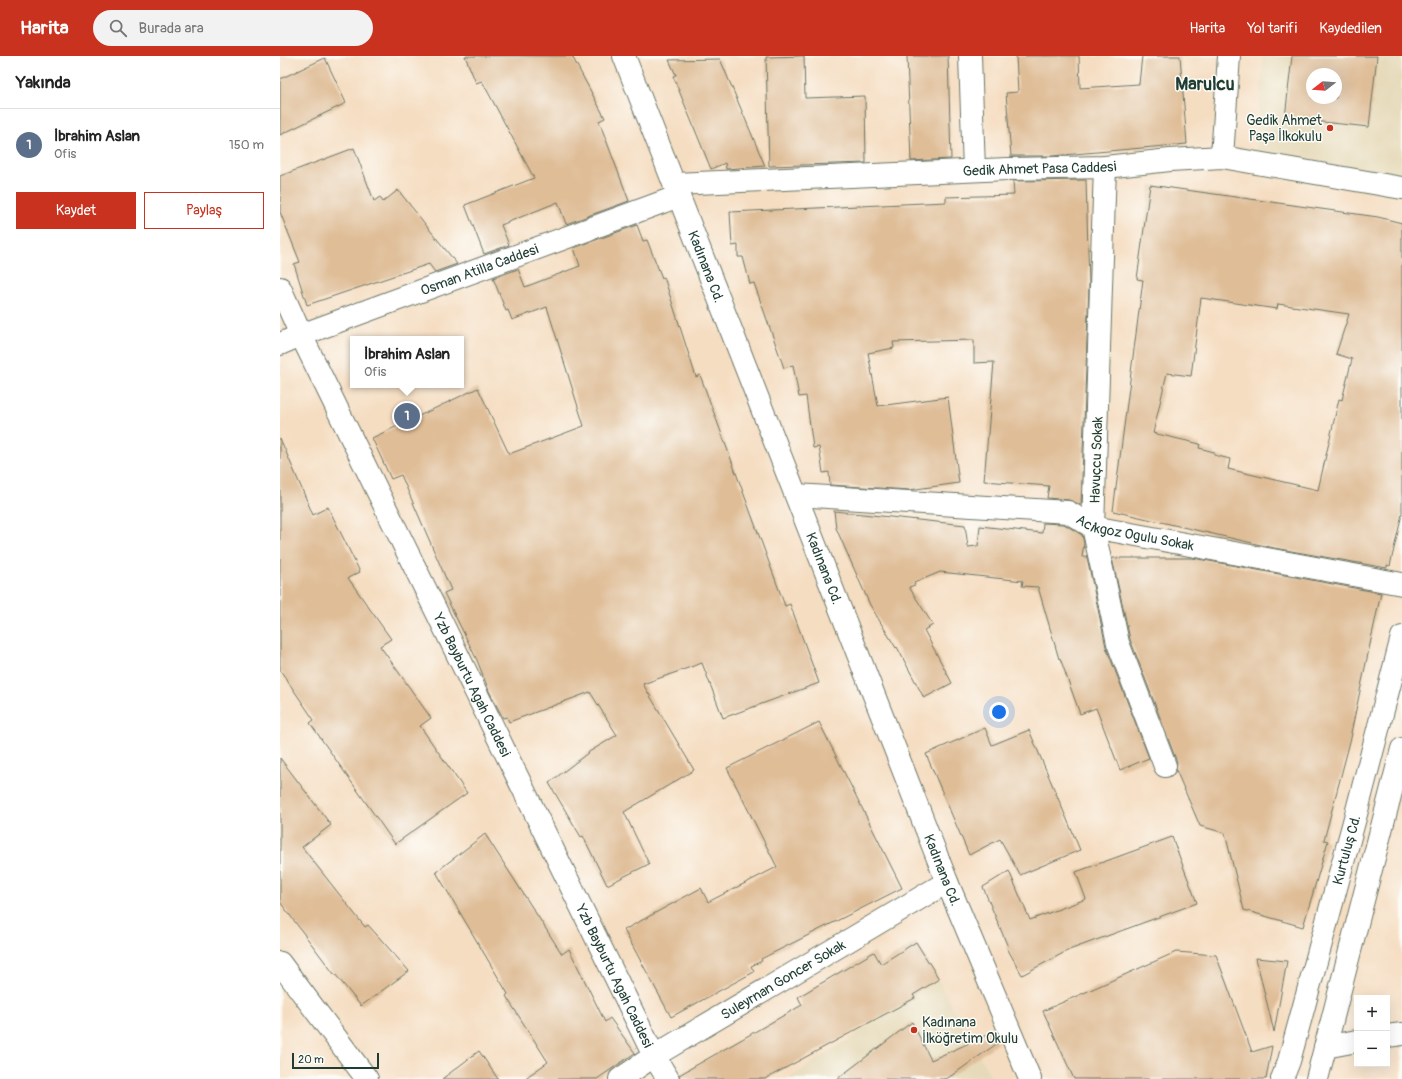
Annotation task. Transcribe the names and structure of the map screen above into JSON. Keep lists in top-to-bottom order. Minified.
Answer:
{"streets":{"street":["Gedik Ahmet Pasa Caddesi","Kadınana Cd.","Osman Atilla Caddesi","Havuçcu Sokak","Acikgoz Ogulu Sokak","Yzb Bayburtu Agah Caddesi","Kurtuluş Cd.","Suleyrnan Goncer Sokak"]},"crossings":[["Gedik Ahmet Pasa Caddesi","Kadınana Cd."],["Gedik Ahmet Pasa Caddesi","Osman Atilla Caddesi"],["Gedik Ahmet Pasa Caddesi","Havuçcu Sokak"],["Kadınana Cd.","Osman Atilla Caddesi"],["Kadınana Cd.","Acikgoz Ogulu Sokak"],["Kadınana Cd.","Suleyrnan Goncer Sokak"],["Osman Atilla Caddesi","Yzb Bayburtu Agah Caddesi"],["Havuçcu Sokak","Acikgoz Ogulu Sokak"],["Yzb Bayburtu Agah Caddesi","Suleyrnan Goncer Sokak"]],"districts":["Marulcu"],"places":["Gedik Ahmet Paşa İlkokulu","Kadınana İlköğretim Okulu"],"scale_bar":"20 m","north":"left","page":{"header":"Harita","search":"Burada ara","nav":["Harita","Yol tarifi","Kaydedilen"],"heading":"Yakında","list":[{"mark":"1","name":"İbrahim Aslan","note":"Ofis","value":"150 m"}],"buttons":["Kaydet","Paylaş"],"popup":["İbrahim Aslan","Ofis"],"pins":"1","map_buttons":["+","−"],"scale":"20 m"}}
